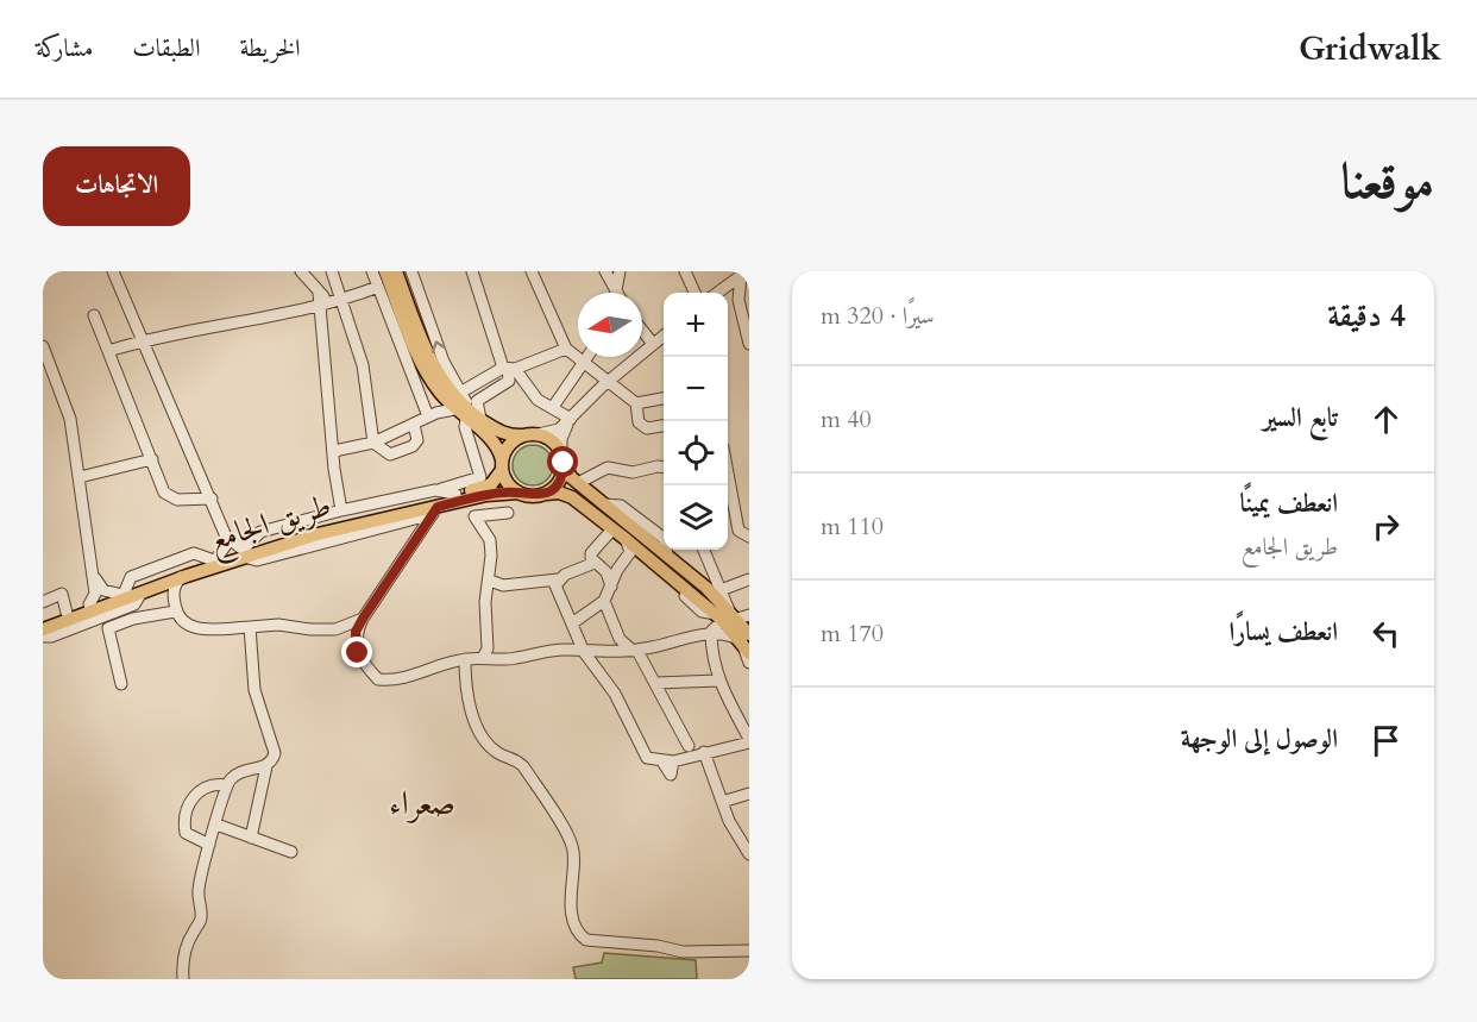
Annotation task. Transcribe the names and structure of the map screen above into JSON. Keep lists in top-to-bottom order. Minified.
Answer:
{"streets":{"main road":["طريق الجامع"]},"districts":["صعراء"],"north":"left","page":{"header":"Gridwalk","nav":["الخريطة","الطبقات","مشاركة"],"title":"موقعنا","buttons":"الاتجاهات","heading":["4 دقيقة","سيرًا · 320 m"],"map_buttons":["+","−"],"list":[["تابع السير","40 m"],["انعطف يمينًا","طريق الجامع","110 m"],["انعطف يسارًا","170 m"],"الوصول إلى الوجهة"]}}
